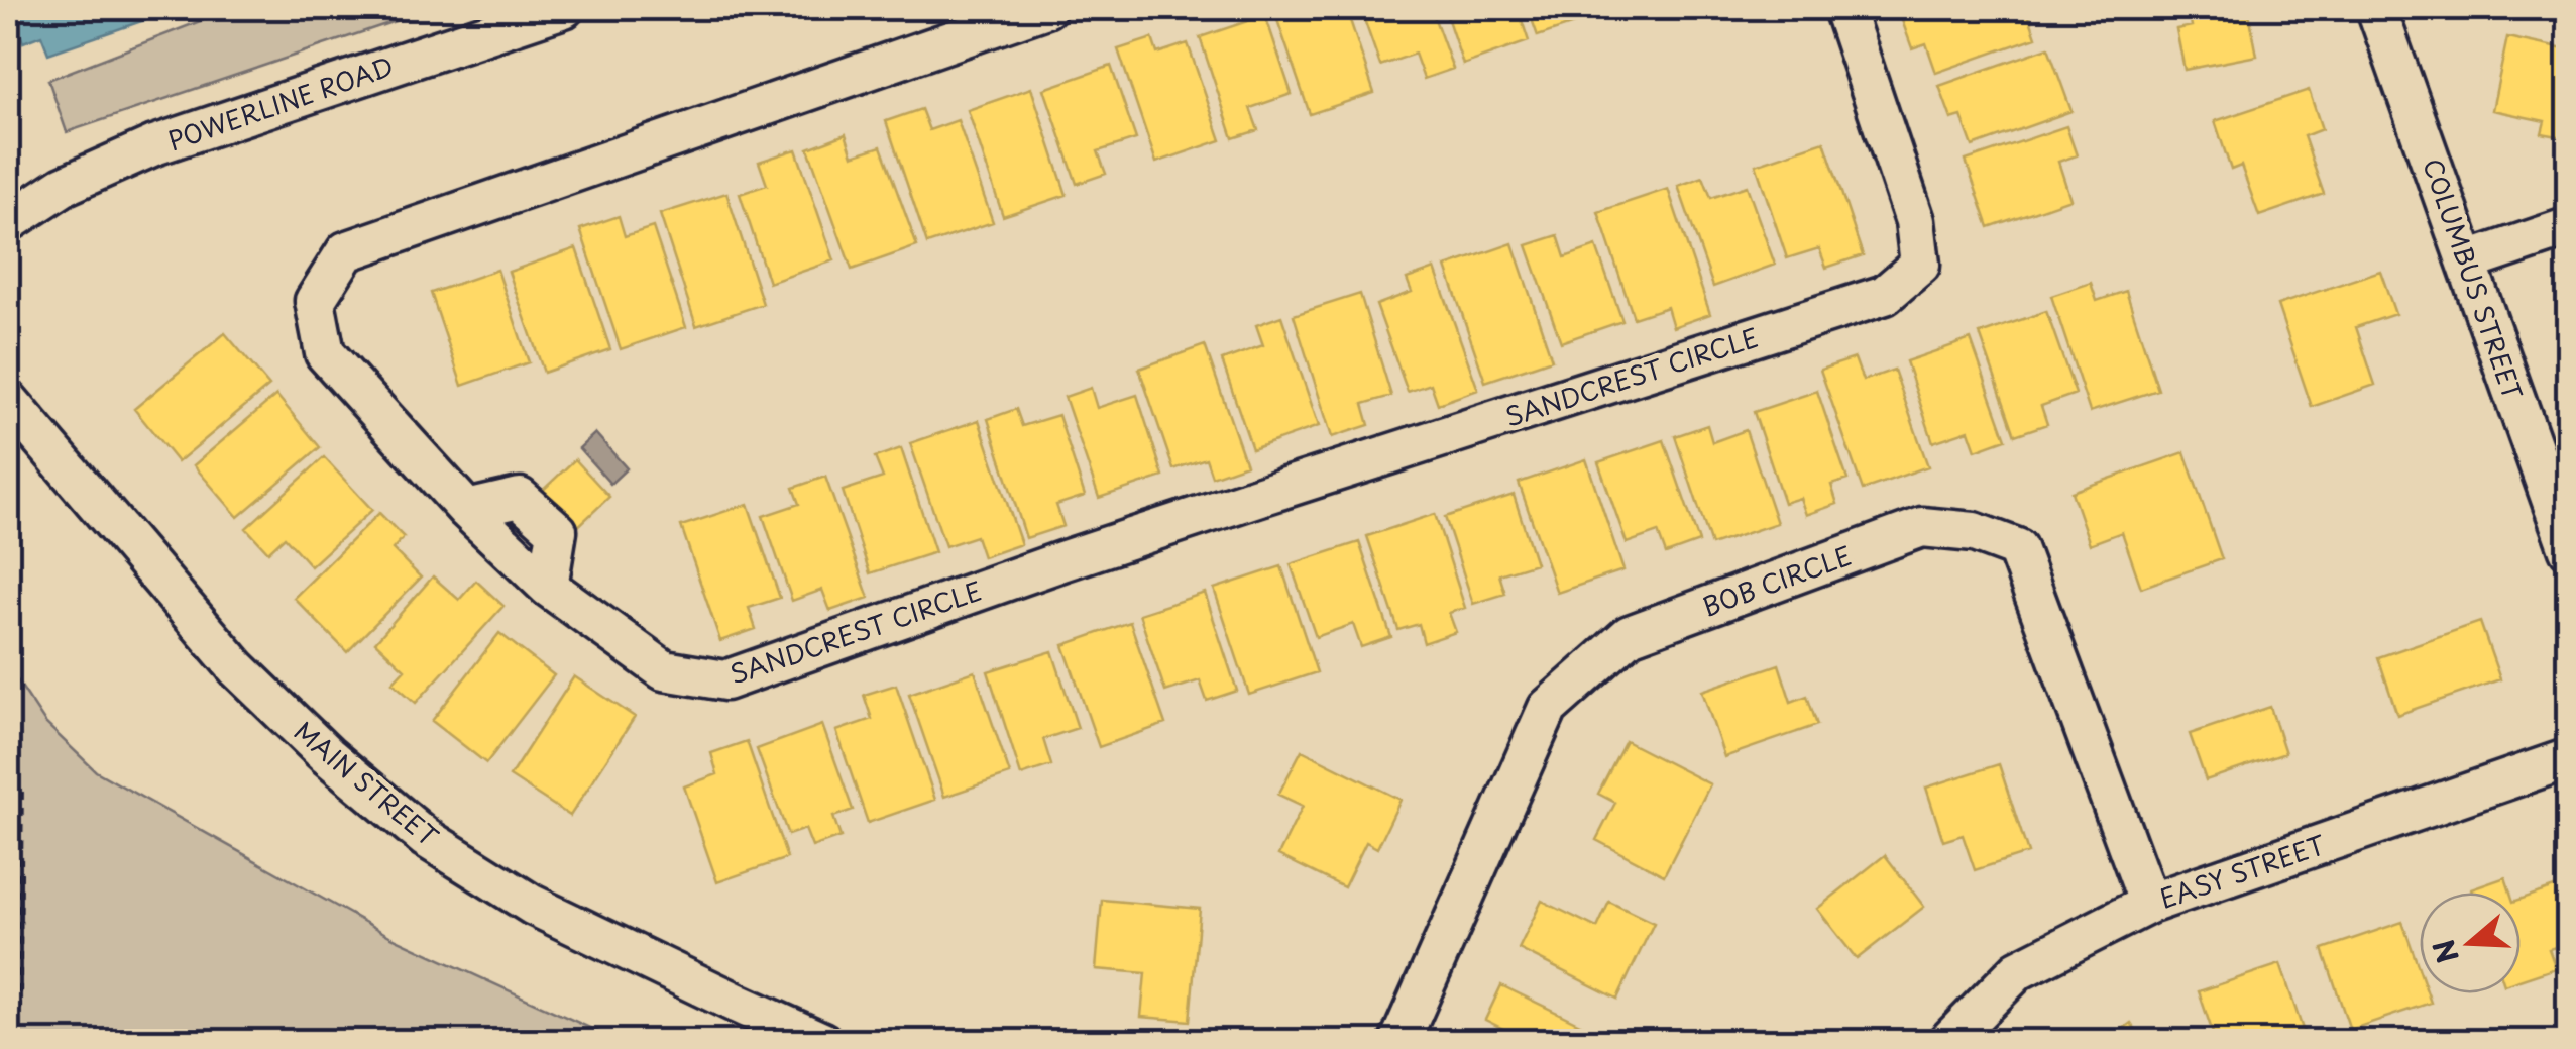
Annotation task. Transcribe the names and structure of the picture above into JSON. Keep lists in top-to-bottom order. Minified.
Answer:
{"streets":{"street":["POWERLINE ROAD","COLUMBUS STREET","SANDCREST CIRCLE","BOB CIRCLE","MAIN STREET","EASY STREET"]},"crossings":[["BOB CIRCLE","EASY STREET"]],"north":"left"}
